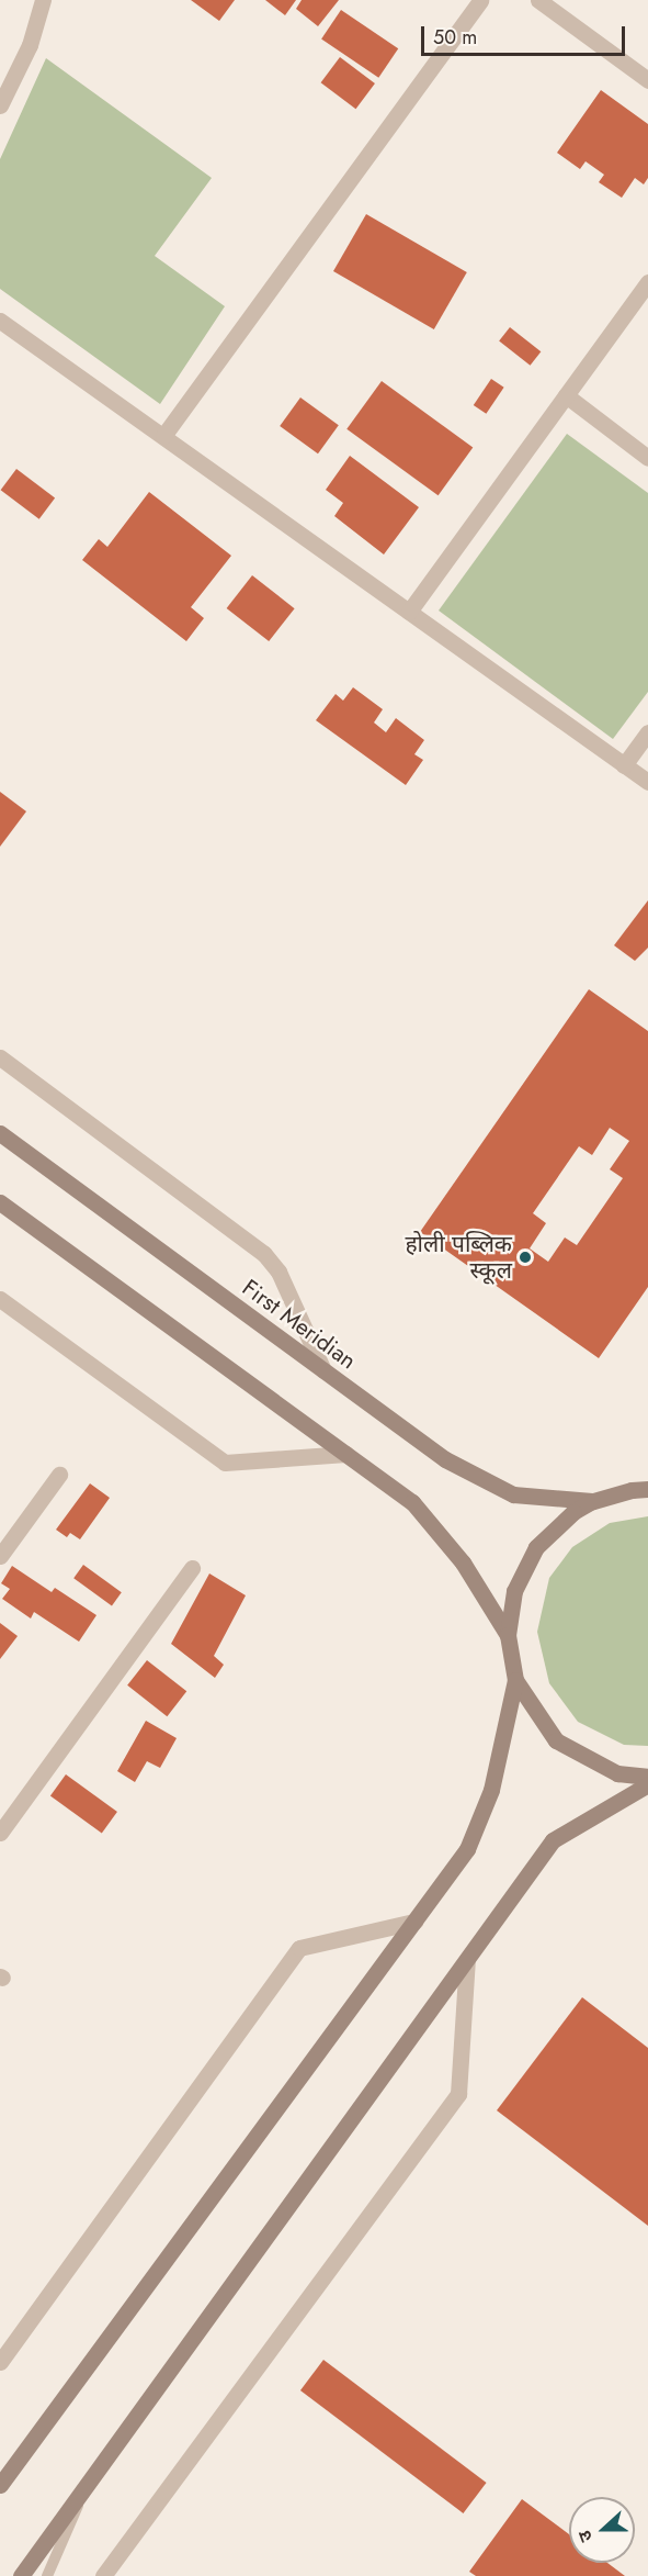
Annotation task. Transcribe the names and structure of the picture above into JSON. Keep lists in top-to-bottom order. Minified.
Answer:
{"streets":{"street":["First Meridian"]},"places":["होली पब्लिक स्कूल"],"scale_bar":"50 m","north":"left"}
